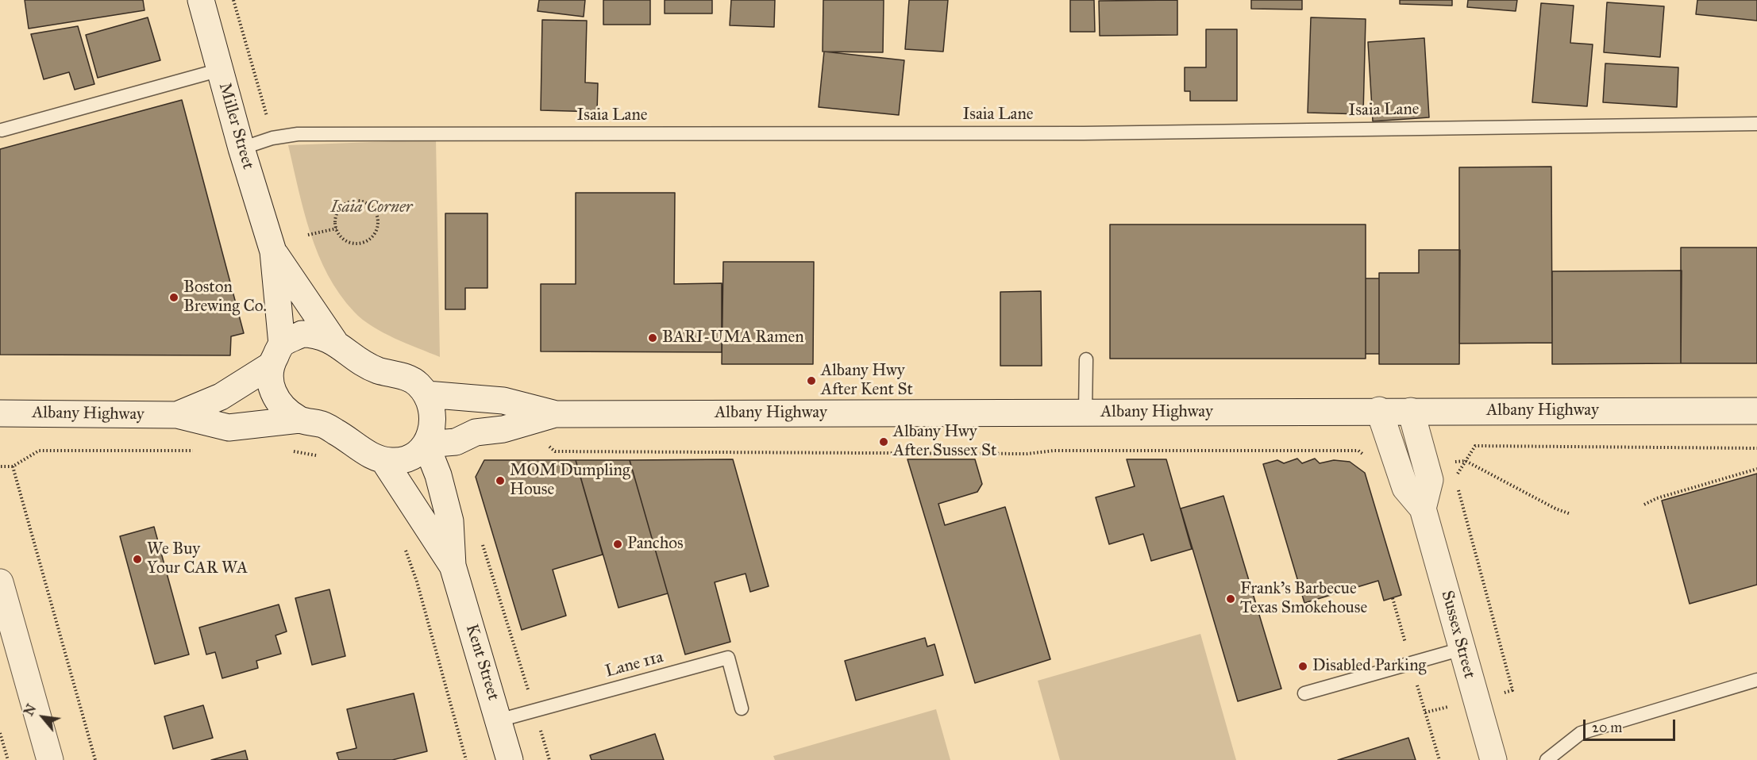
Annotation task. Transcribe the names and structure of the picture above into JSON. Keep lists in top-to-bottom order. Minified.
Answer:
{"streets":{"main road":["Miller Street","Albany Highway","Sussex Street","Kent Street"],"lane":["Isaia Lane","Lane 11a"]},"crossings":[["Isaia Lane","Miller Street"],["Miller Street","Albany Highway"],["Albany Highway","Sussex Street"],["Albany Highway","Kent Street"],["Kent Street","Lane 11a"]],"parks":["Isaia Corner"],"places":["Boston Brewing Co.","BARI-UMA Ramen","Albany Hwy After Kent St","Albany Hwy After Sussex St","MOM Dumpling House","Panchos","We Buy Your CAR WA","Frank's Barbecue Texas Smokehouse","Disabled Parking"],"scale_bar":"20 m","north":"top left"}
